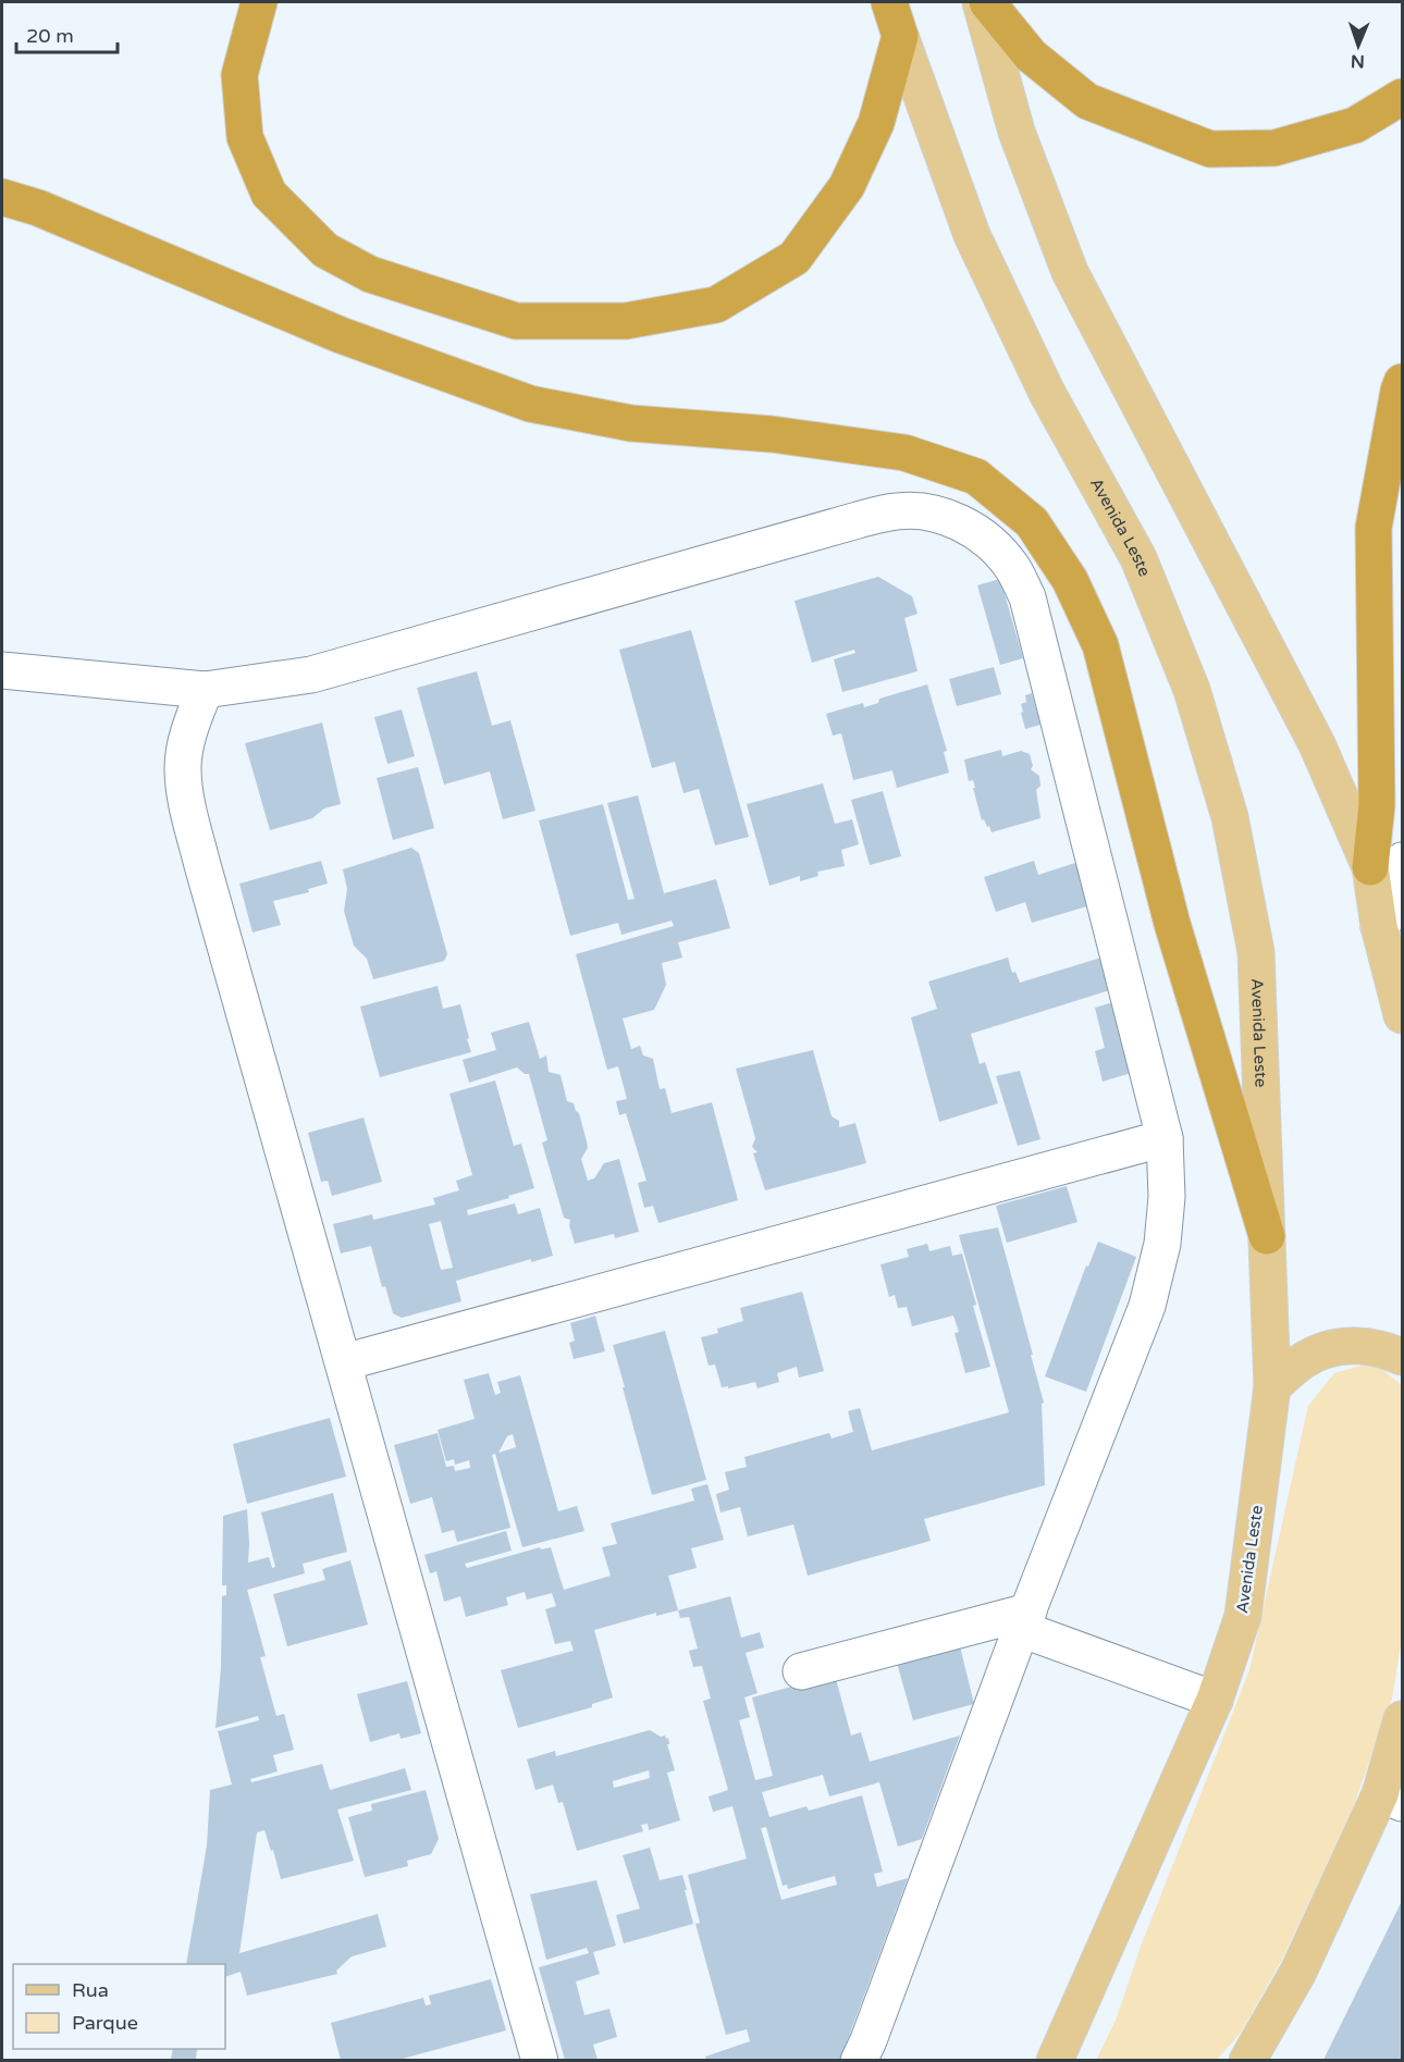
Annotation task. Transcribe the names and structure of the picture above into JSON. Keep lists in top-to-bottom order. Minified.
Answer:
{"streets":{"main road":["Avenida Leste"]},"legend":["Rua","Parque"],"scale_bar":"20 m","north":"bottom"}
